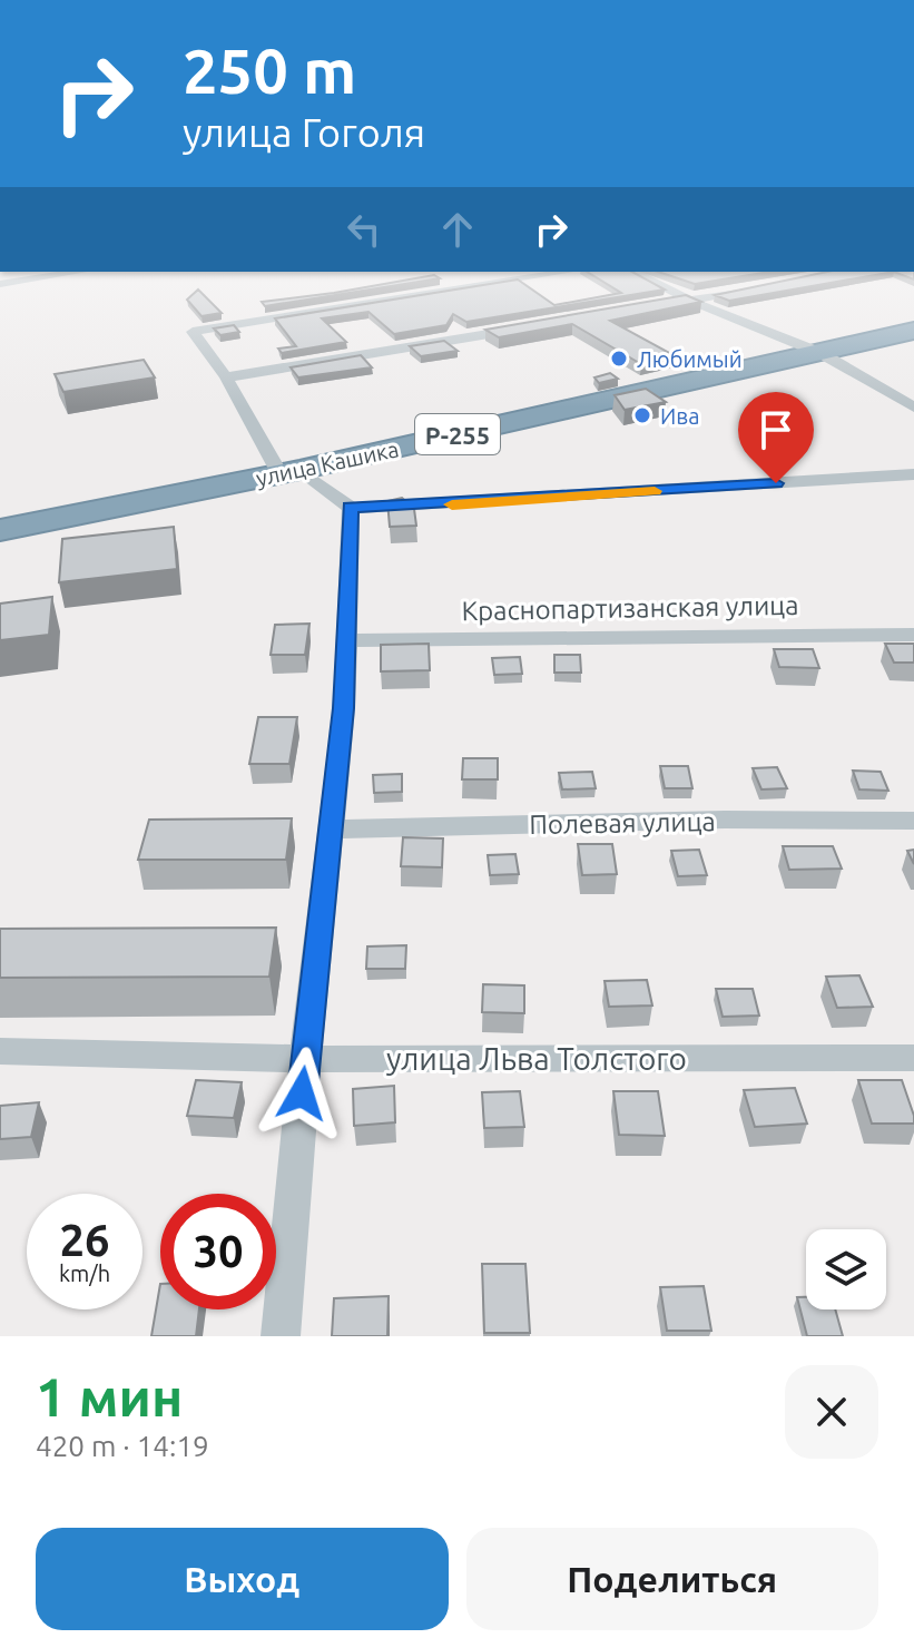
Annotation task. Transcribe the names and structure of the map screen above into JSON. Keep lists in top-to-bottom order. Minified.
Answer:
{"streets":{"highway":["Р-255","улица Кашика"],"street":["Краснопартизанская улица","Полевая улица","улица Льва Толстого"]},"places":["Любимый","Ива"],"page":{"turn":["250 m","улица Гоголя"],"speed":"26 km/h","limit":"30","heading":["1 мин","420 m · 14:19"],"buttons":["Выход","Поделиться"]}}
